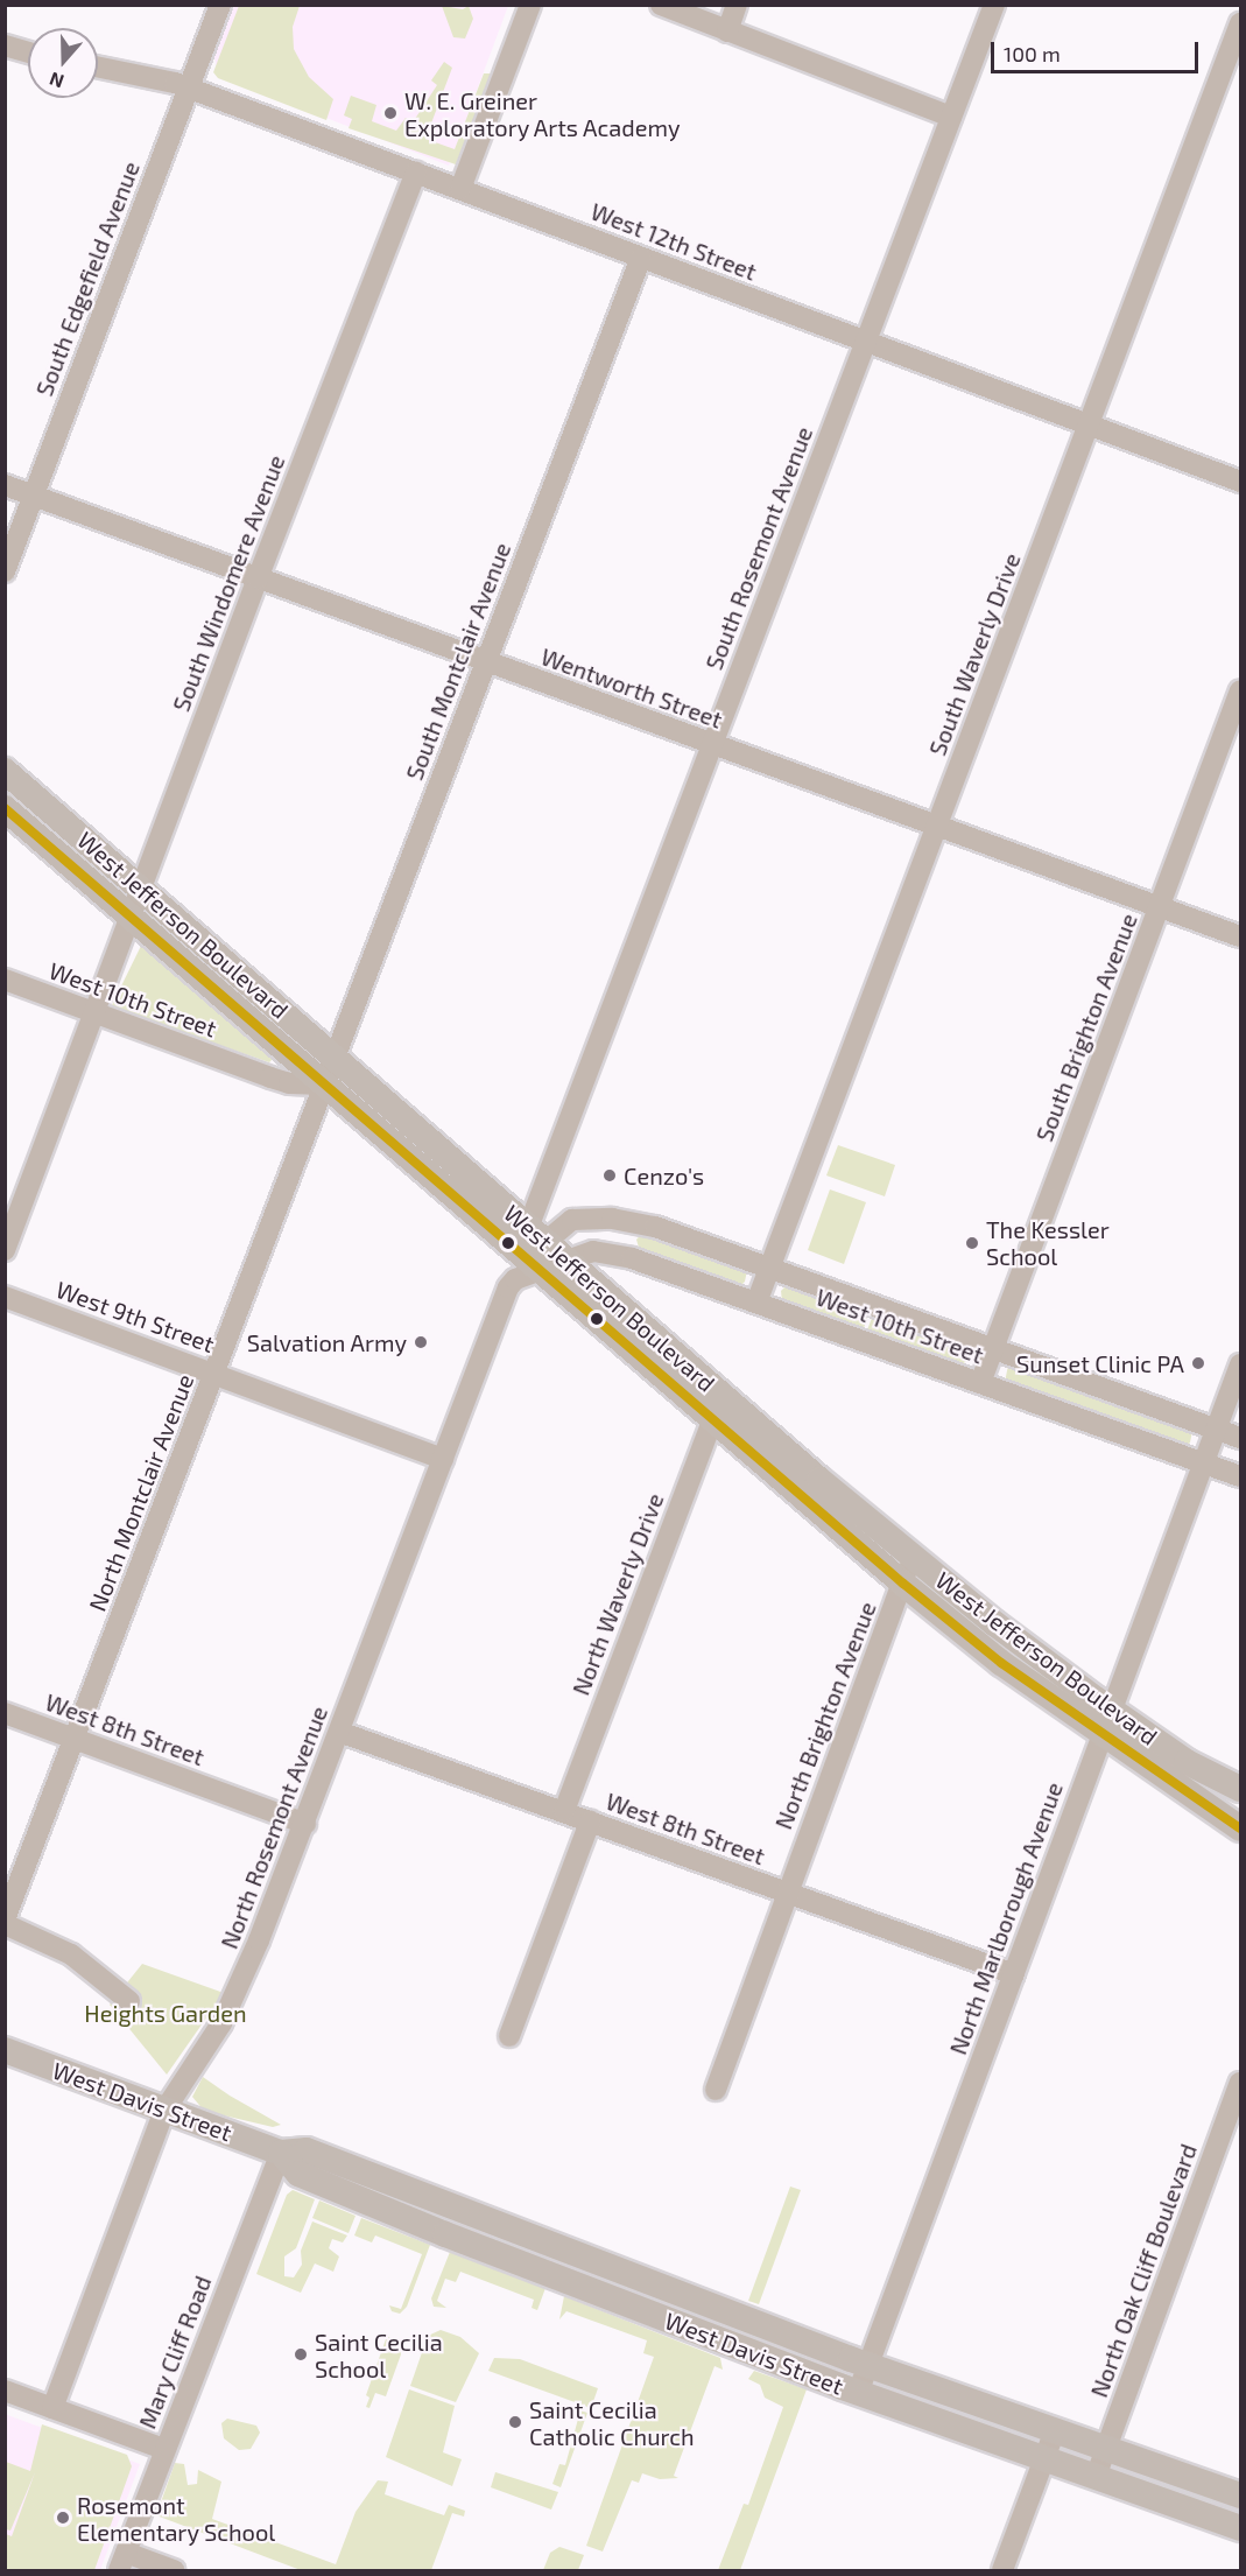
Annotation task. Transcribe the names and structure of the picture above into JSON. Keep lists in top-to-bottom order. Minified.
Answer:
{"streets":{"main road":["West Jefferson Boulevard","West Davis Street"],"street":["West 12th Street","South Edgefield Avenue","South Rosemont Avenue","South Windomere Avenue","South Waverly Drive","South Montclair Avenue","Wentworth Street","West 10th Street","South Brighton Avenue","West 9th Street","North Montclair Avenue","North Waverly Drive","North Brighton Avenue","West 8th Street","North Rosemont Avenue","North Marlborough Avenue","North Oak Cliff Boulevard","Mary Cliff Road"]},"crossings":[["West 12th Street","South Edgefield Avenue"],["West 12th Street","South Rosemont Avenue"],["West 12th Street","South Windomere Avenue"],["West 12th Street","South Waverly Drive"],["West 12th Street","South Montclair Avenue"],["South Edgefield Avenue","Wentworth Street"],["South Rosemont Avenue","Wentworth Street"],["South Rosemont Avenue","West Jefferson Boulevard"],["South Rosemont Avenue","West 10th Street"],["South Windomere Avenue","Wentworth Street"],["South Windomere Avenue","West Jefferson Boulevard"],["South Windomere Avenue","West 10th Street"],["South Waverly Drive","Wentworth Street"],["South Waverly Drive","West 10th Street"],["South Montclair Avenue","Wentworth Street"],["South Montclair Avenue","West Jefferson Boulevard"],["South Montclair Avenue","West 10th Street"],["South Montclair Avenue","North Montclair Avenue"],["Wentworth Street","South Brighton Avenue"],["West Jefferson Boulevard","West 10th Street"],["West Jefferson Boulevard","North Montclair Avenue"],["West Jefferson Boulevard","North Waverly Drive"],["West Jefferson Boulevard","North Brighton Avenue"],["West Jefferson Boulevard","North Rosemont Avenue"],["West Jefferson Boulevard","North Marlborough Avenue"],["West 10th Street","South Brighton Avenue"],["West 10th Street","North Montclair Avenue"],["West 10th Street","North Rosemont Avenue"],["West 10th Street","North Marlborough Avenue"],["West 9th Street","North Montclair Avenue"],["West 9th Street","North Rosemont Avenue"],["North Montclair Avenue","West 8th Street"],["North Waverly Drive","West 8th Street"],["North Brighton Avenue","West 8th Street"],["West 8th Street","North Rosemont Avenue"],["West 8th Street","North Marlborough Avenue"],["North Rosemont Avenue","West Davis Street"],["North Marlborough Avenue","West Davis Street"],["West Davis Street","North Oak Cliff Boulevard"],["West Davis Street","Mary Cliff Road"]],"parks":["Heights Garden"],"places":["W. E. Greiner Exploratory Arts Academy","Cenzo's","The Kessler School","Salvation Army","Sunset Clinic PA","Saint Cecilia School","Saint Cecilia Catholic Church","Rosemont Elementary School"],"scale_bar":"100 m","north":"bottom"}
